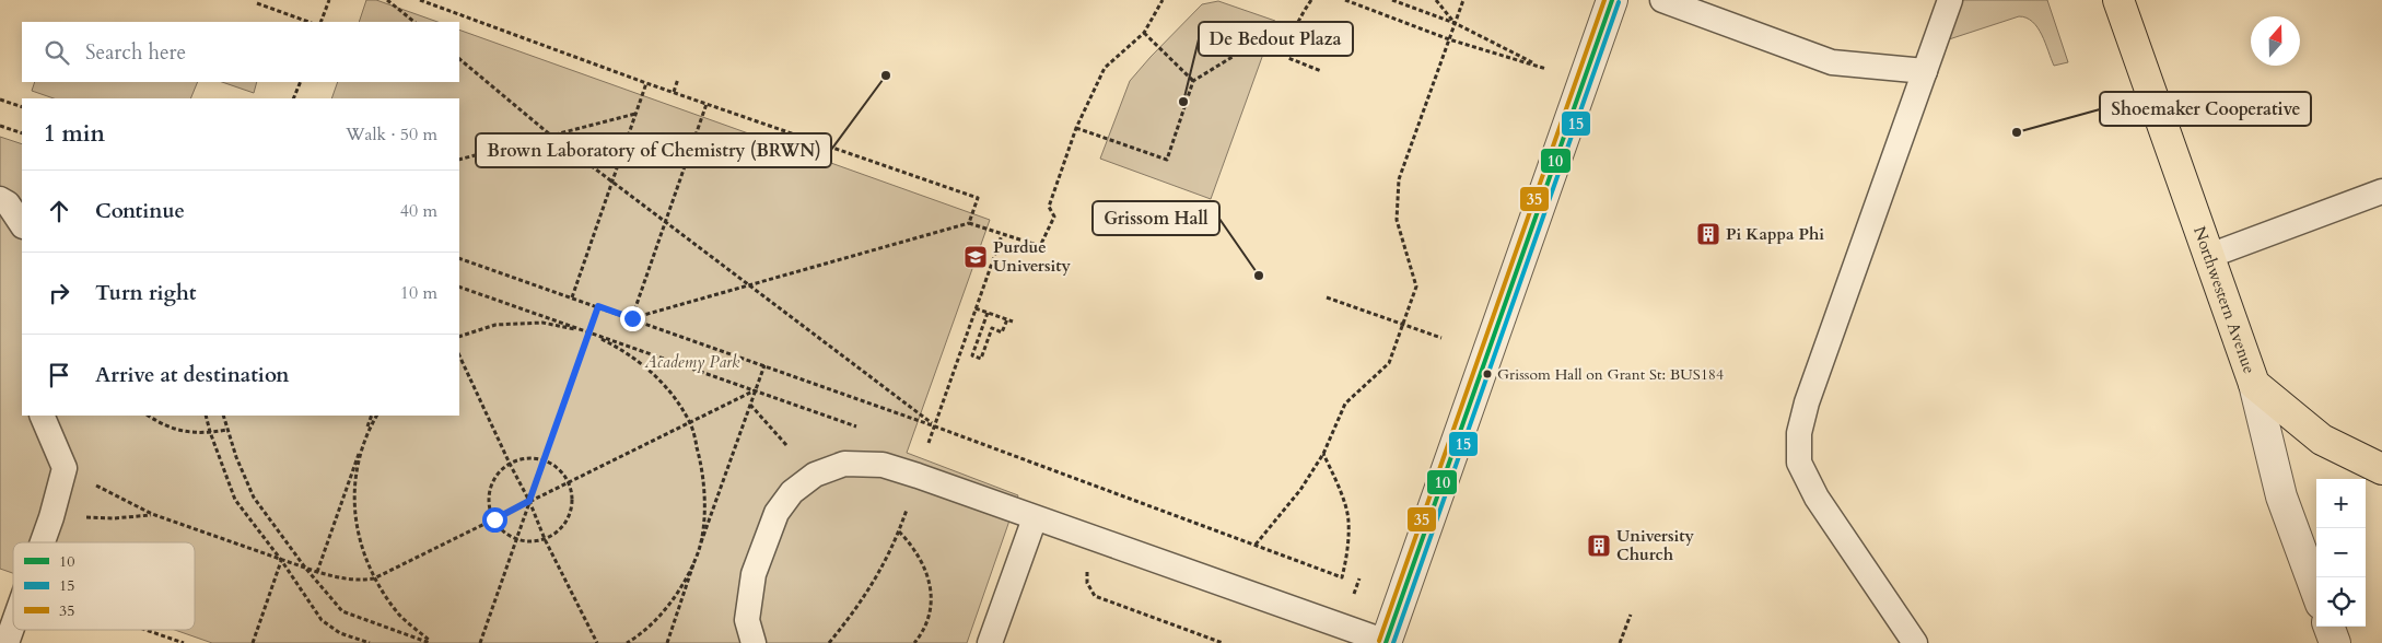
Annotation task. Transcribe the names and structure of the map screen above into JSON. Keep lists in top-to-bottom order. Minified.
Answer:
{"streets":{"main road":["Northwestern Avenue"]},"parks":["Academy Park"],"places":{"other":["Brown Laboratory of Chemistry (BRWN)","De Bedout Plaza","Shoemaker Cooperative","Grissom Hall","Grissom Hall on Grant St: BUS184"],"building":["Pi Kappa Phi","University Church"],"school or university":["Purdue University"]},"lines":["transit line 10","transit line 35","transit line 15"],"legend":["10","15","35"],"north":"top","page":{"search":"Search here","heading":["1 min","Walk · 50 m"],"list":[["Continue","40 m"],["Turn right","10 m"],"Arrive at destination"],"map_buttons":["+","−"]}}
